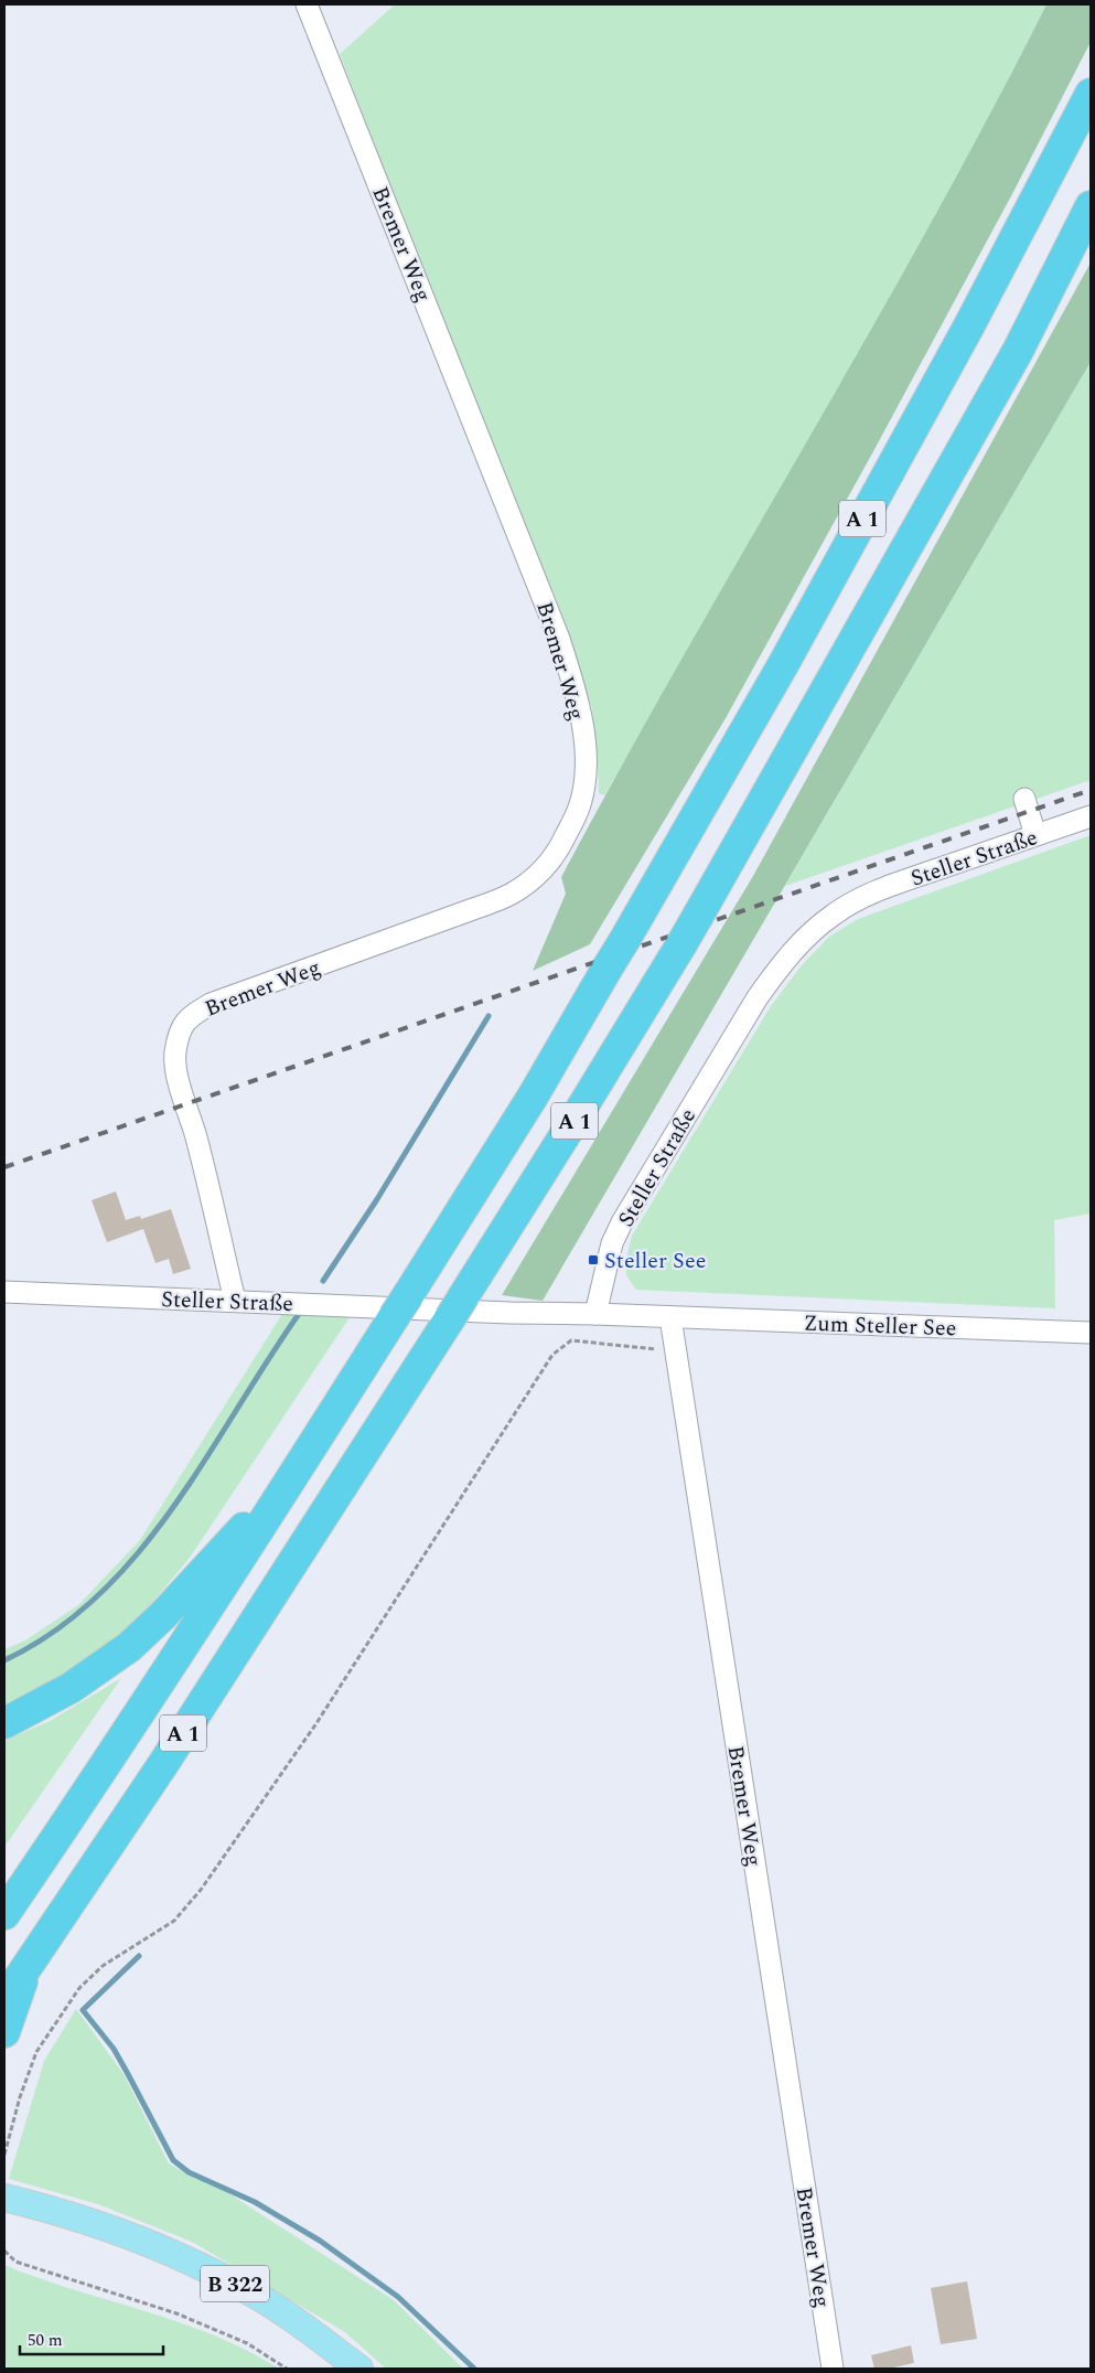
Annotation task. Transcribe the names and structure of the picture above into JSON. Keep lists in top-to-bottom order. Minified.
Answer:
{"streets":{"highway":["A 1"],"main road":["B 322"],"street":["Bremer Weg","Steller Straße","Zum Steller See"]},"crossings":[["Bremer Weg","Steller Straße"],["Bremer Weg","Zum Steller See"]],"places":{"transit":["Steller See"]},"scale_bar":"50 m"}
